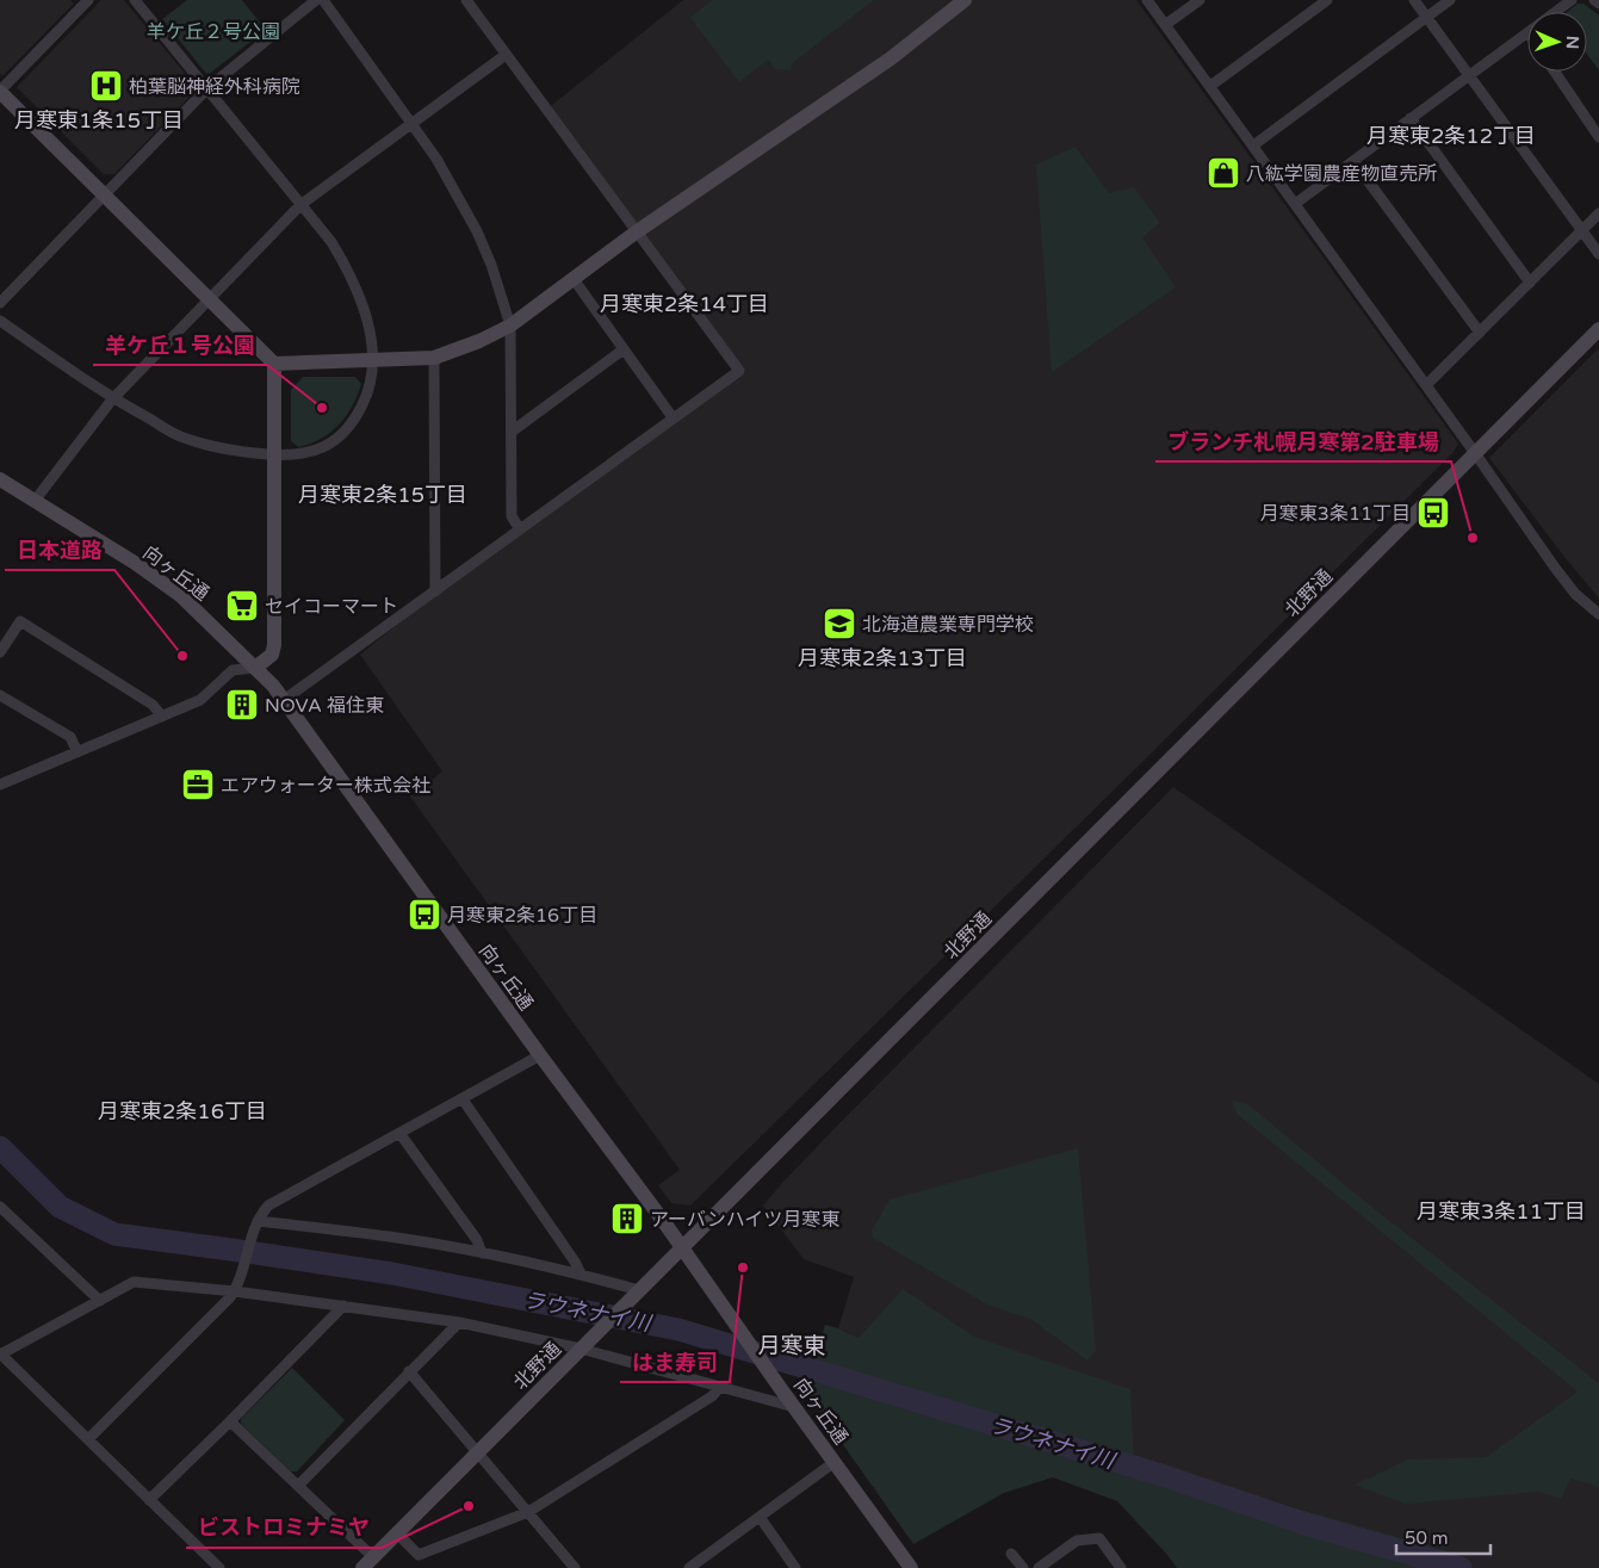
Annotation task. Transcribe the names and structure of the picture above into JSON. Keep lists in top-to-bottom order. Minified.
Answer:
{"streets":{"street":["向ヶ丘通","北野通"]},"crossings":[["向ヶ丘通","北野通"]],"districts":["月寒東1条15丁目","月寒東2条12丁目","月寒東2条14丁目","月寒東2条15丁目","月寒東2条13丁目","月寒東2条16丁目","月寒東3条11丁目","月寒東"],"water":["ラウネナイ川"],"parks":["羊ケ丘２号公園"],"places":{"hospital":["柏葉脳神経外科病院"],"shop":["八紘学園農産物直売所"],"other":["羊ケ丘１号公園","ブランチ札幌月寒第2駐車場","日本道路","はま寿司","ビストロミナミヤ"],"bus stop":["月寒東3条11丁目","月寒東2条16丁目"],"supermarket":["セイコーマート"],"school or university":["北海道農業専門学校"],"building":["NOVA 福住東","アーバンハイツ月寒東"],"office":["エアウォーター株式会社"]},"scale_bar":"50 m","north":"right"}
